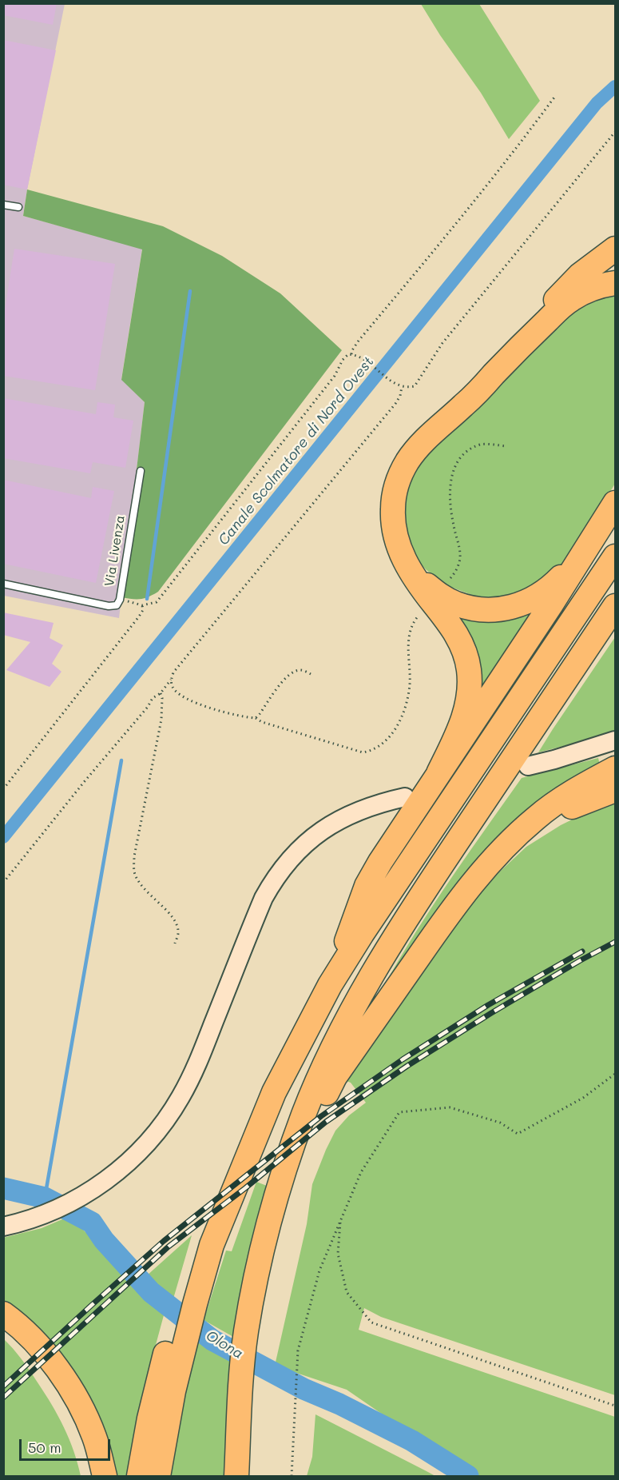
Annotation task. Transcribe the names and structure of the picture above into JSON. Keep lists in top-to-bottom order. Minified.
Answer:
{"streets":{"lane":["Via Livenza"]},"water":["Canale Scolmatore di Nord Ovest","Olona"],"scale_bar":"50 m"}
